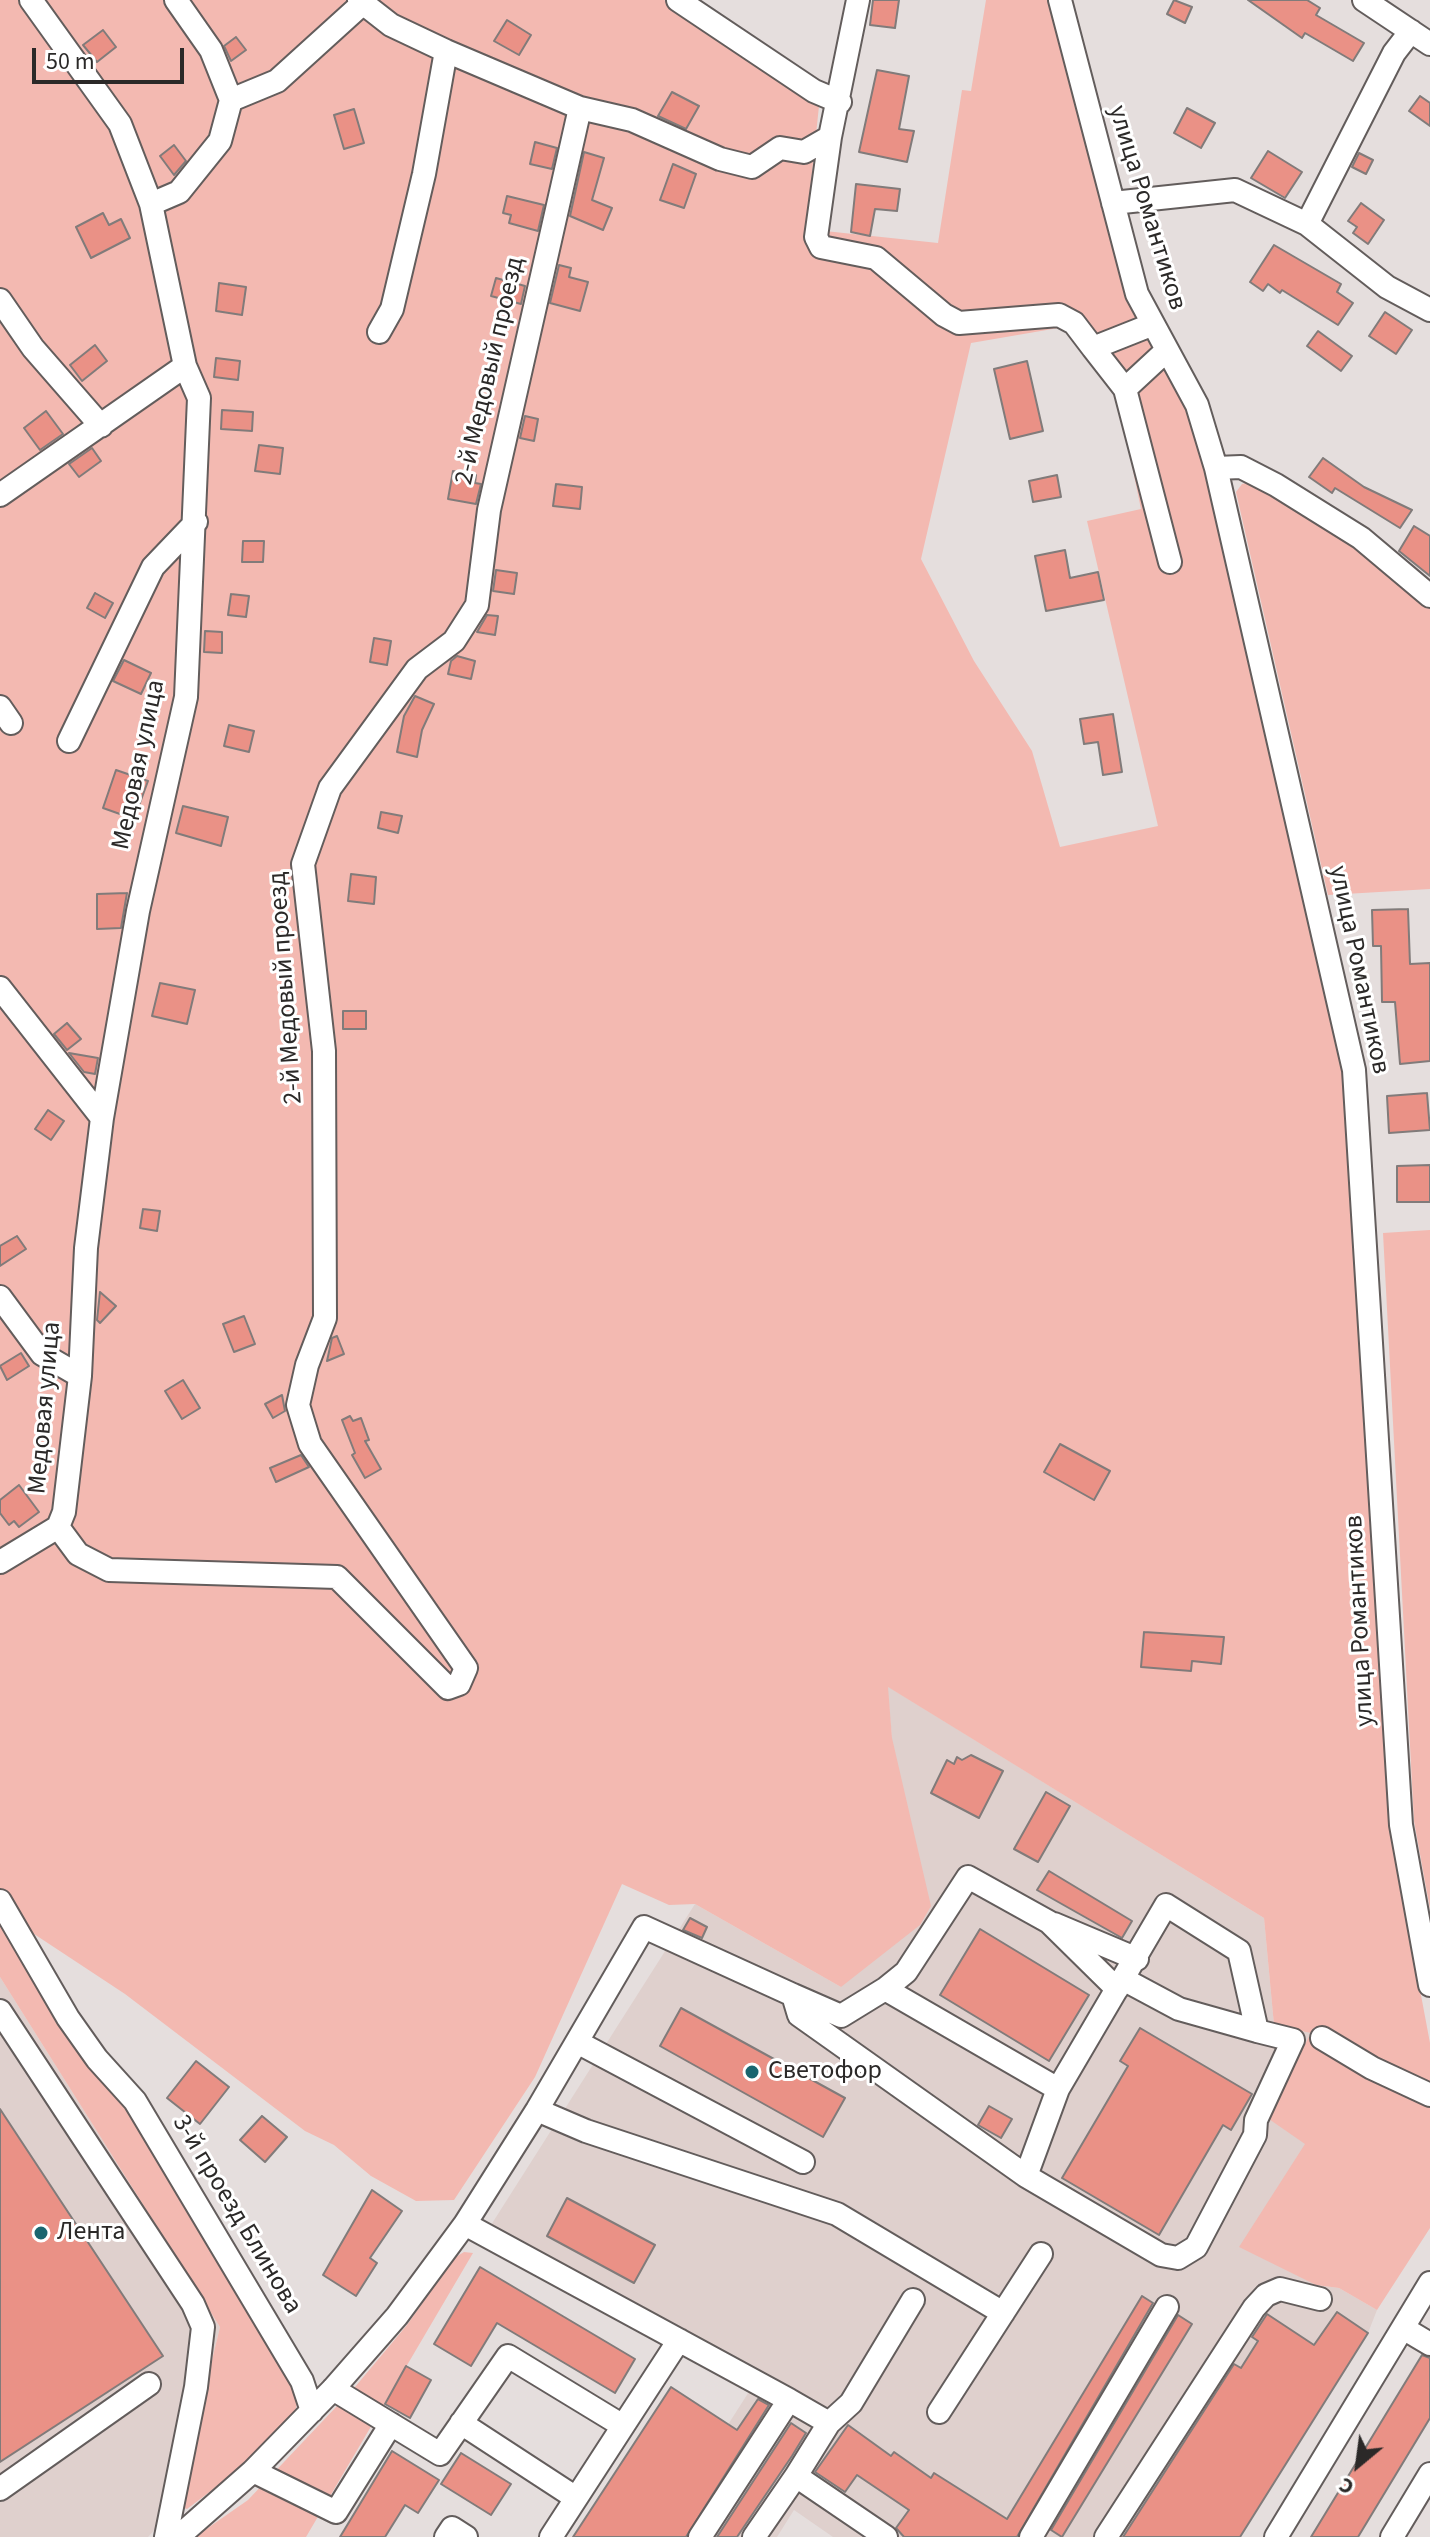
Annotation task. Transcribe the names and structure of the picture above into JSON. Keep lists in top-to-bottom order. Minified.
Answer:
{"streets":{"street":["улица Романтиков","2-й Медовый проезд","Медовая улица","3-й проезд Блинова"]},"crossings":[["2-й Медовый проезд","Медовая улица"]],"places":["Светофор","Лента"],"scale_bar":"50 m","north":"bottom left"}
